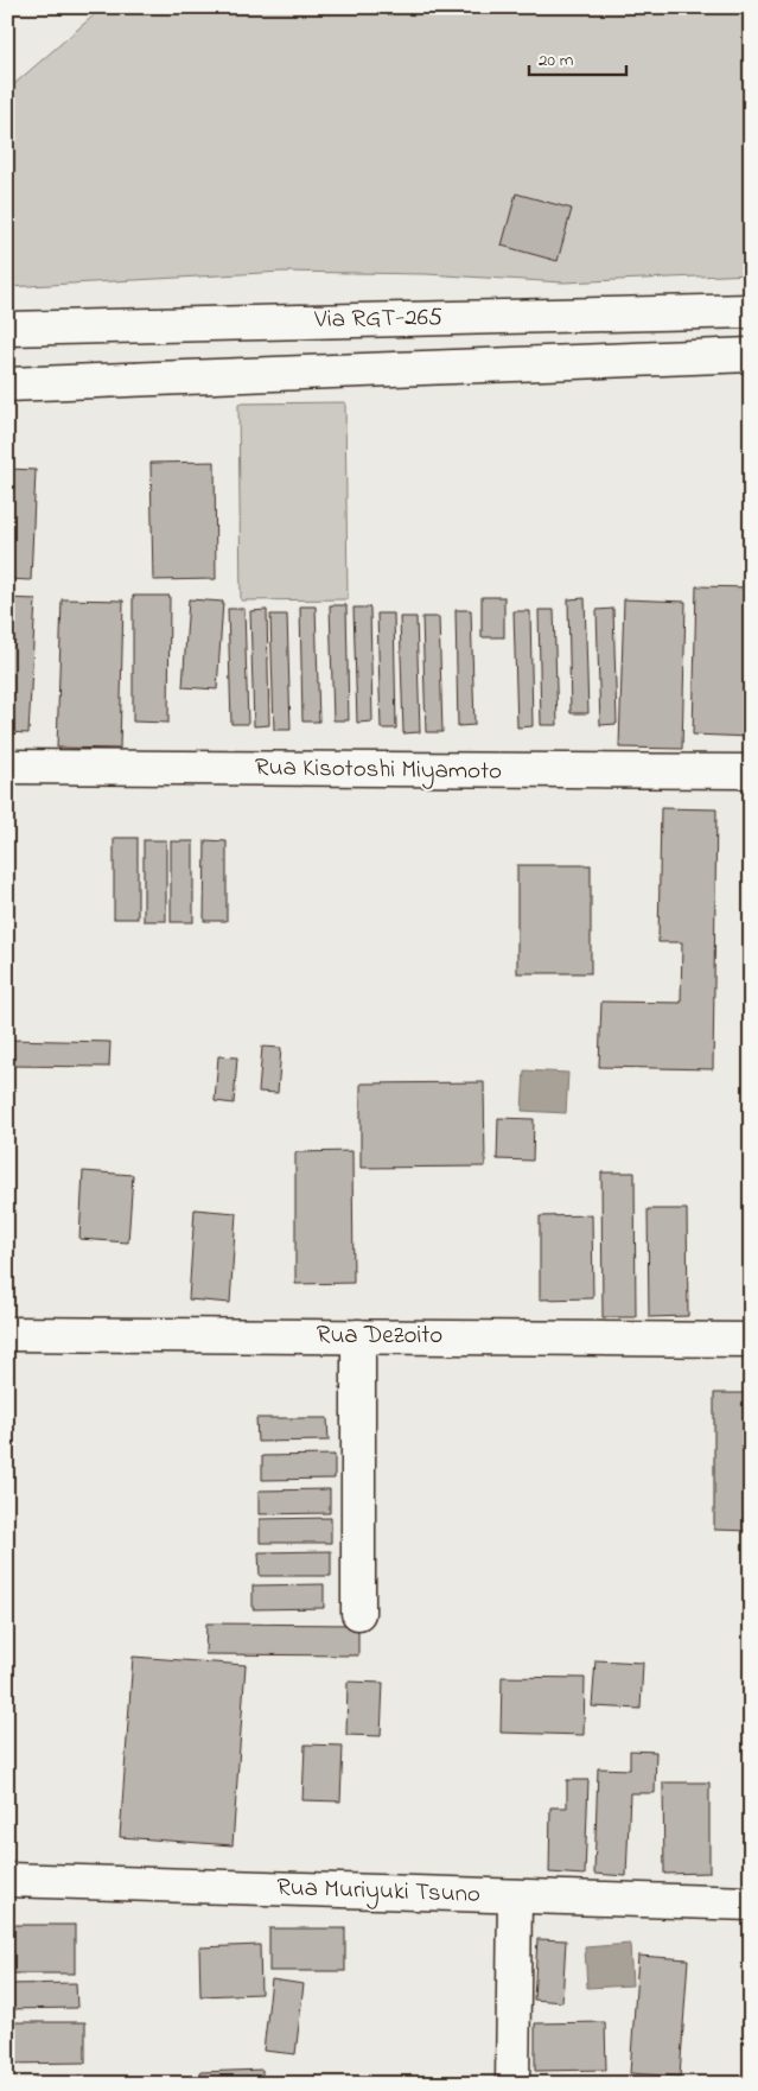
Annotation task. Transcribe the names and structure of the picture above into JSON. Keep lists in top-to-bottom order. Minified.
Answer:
{"streets":{"street":["Via RGT-265","Rua Kisotoshi Miyamoto","Rua Dezoito","Rua Muriyuki Tsuno"]},"scale_bar":"20 m"}
